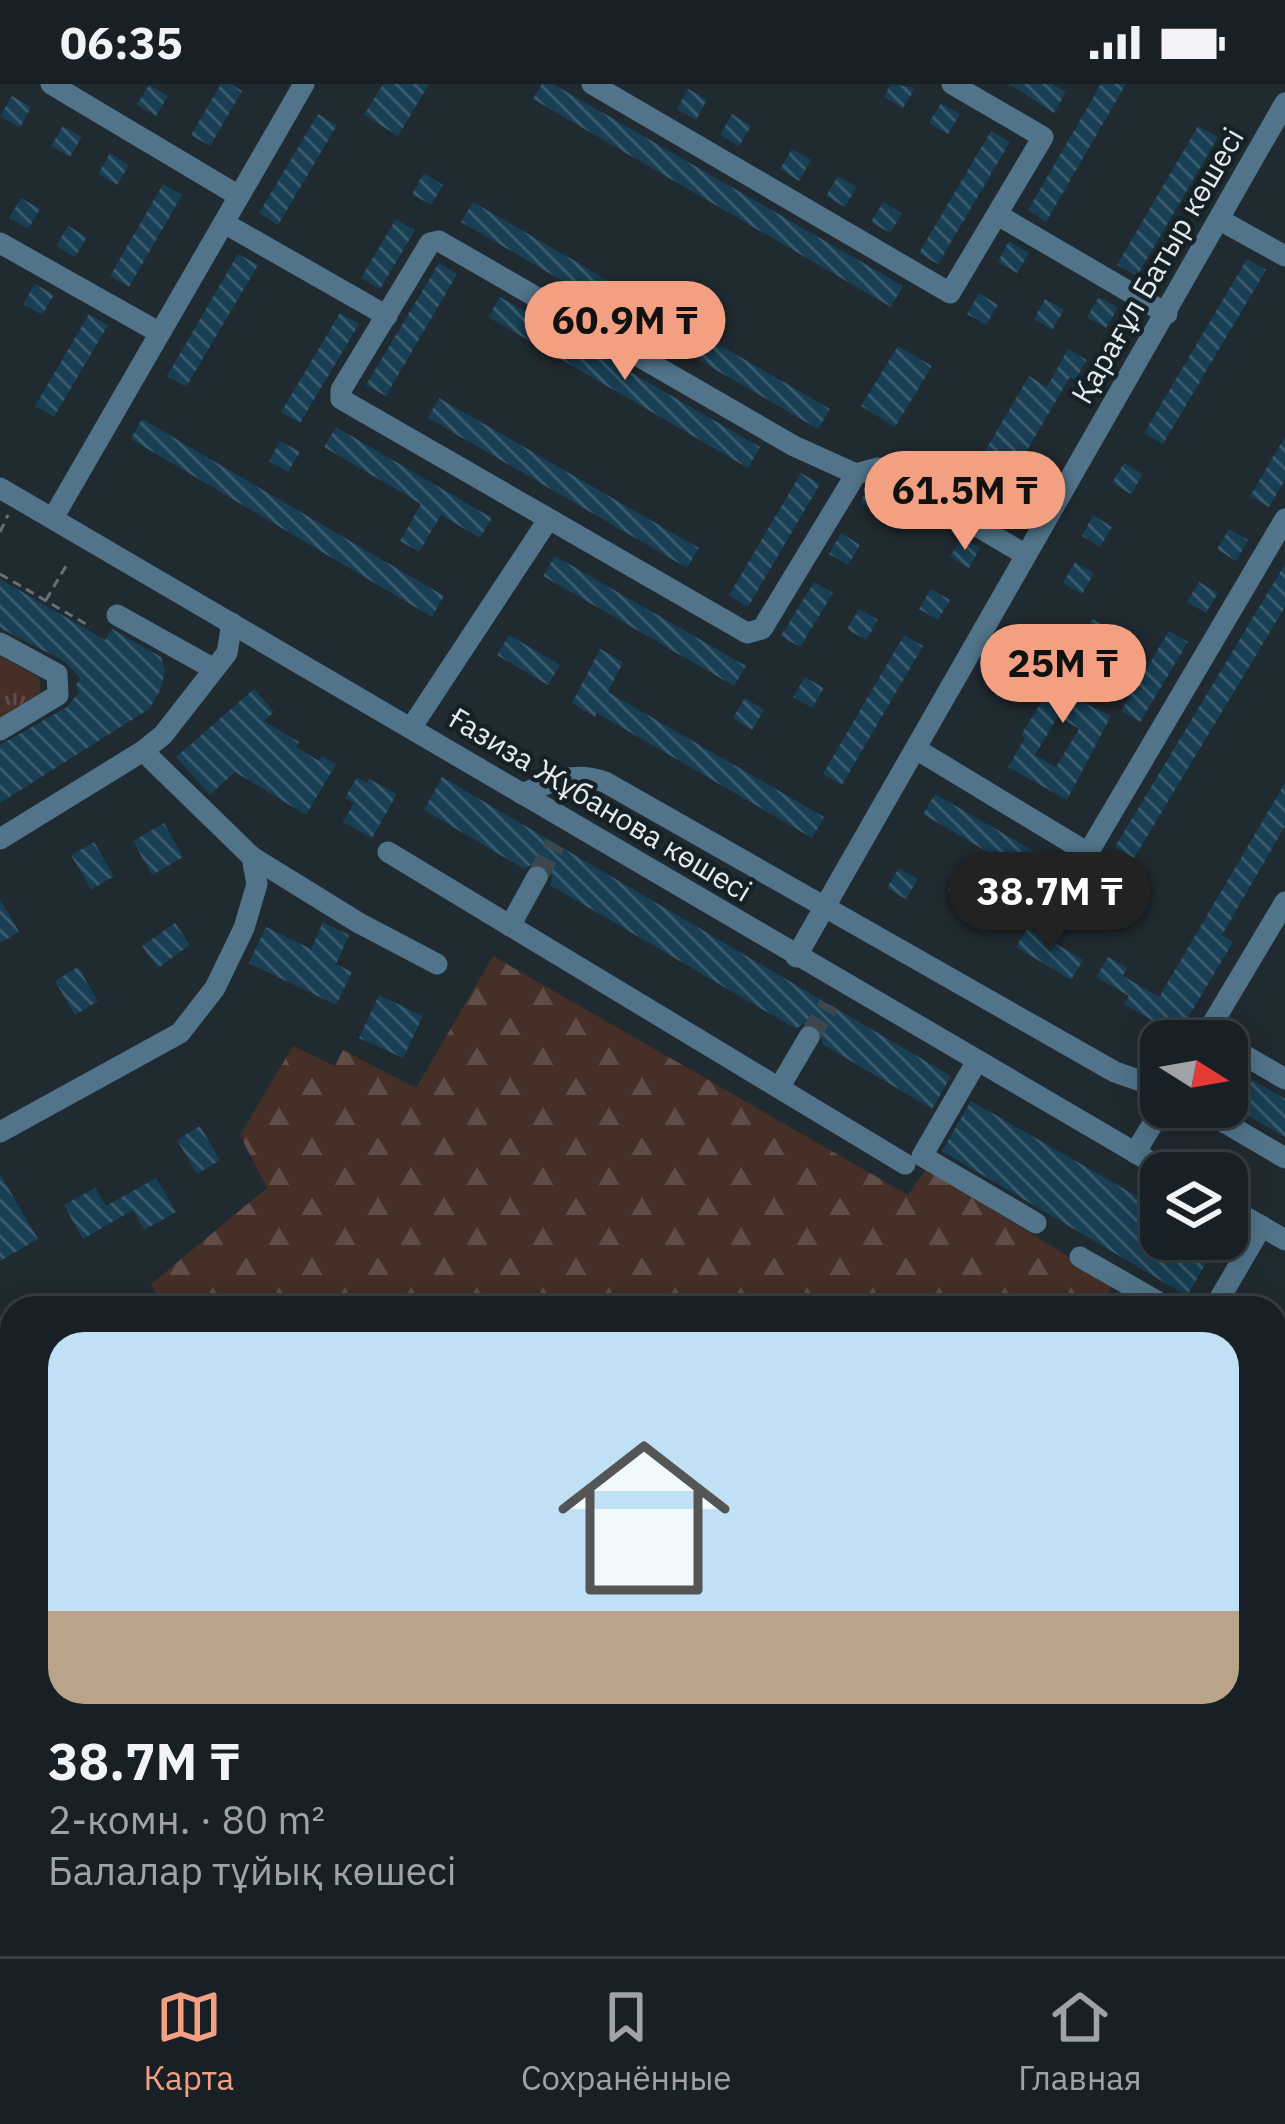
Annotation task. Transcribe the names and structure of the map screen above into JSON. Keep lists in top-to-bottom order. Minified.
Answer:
{"streets":{"street":["Қарағұл Батыр көшесі","Ғазиза Жұбанова көшесі"]},"crossings":[["Қарағұл Батыр көшесі","Ғазиза Жұбанова көшесі"]],"north":"right","page":{"status":"06:35","price":["60.9M ₸","61.5M ₸","25M ₸","38.7M ₸"],"list":[{"name":"38.7M ₸","note":"2-комн. · 80 m² · Балалар тұйық көшесі"}],"tabs":["Карта","Сохранённые","Главная"]}}
